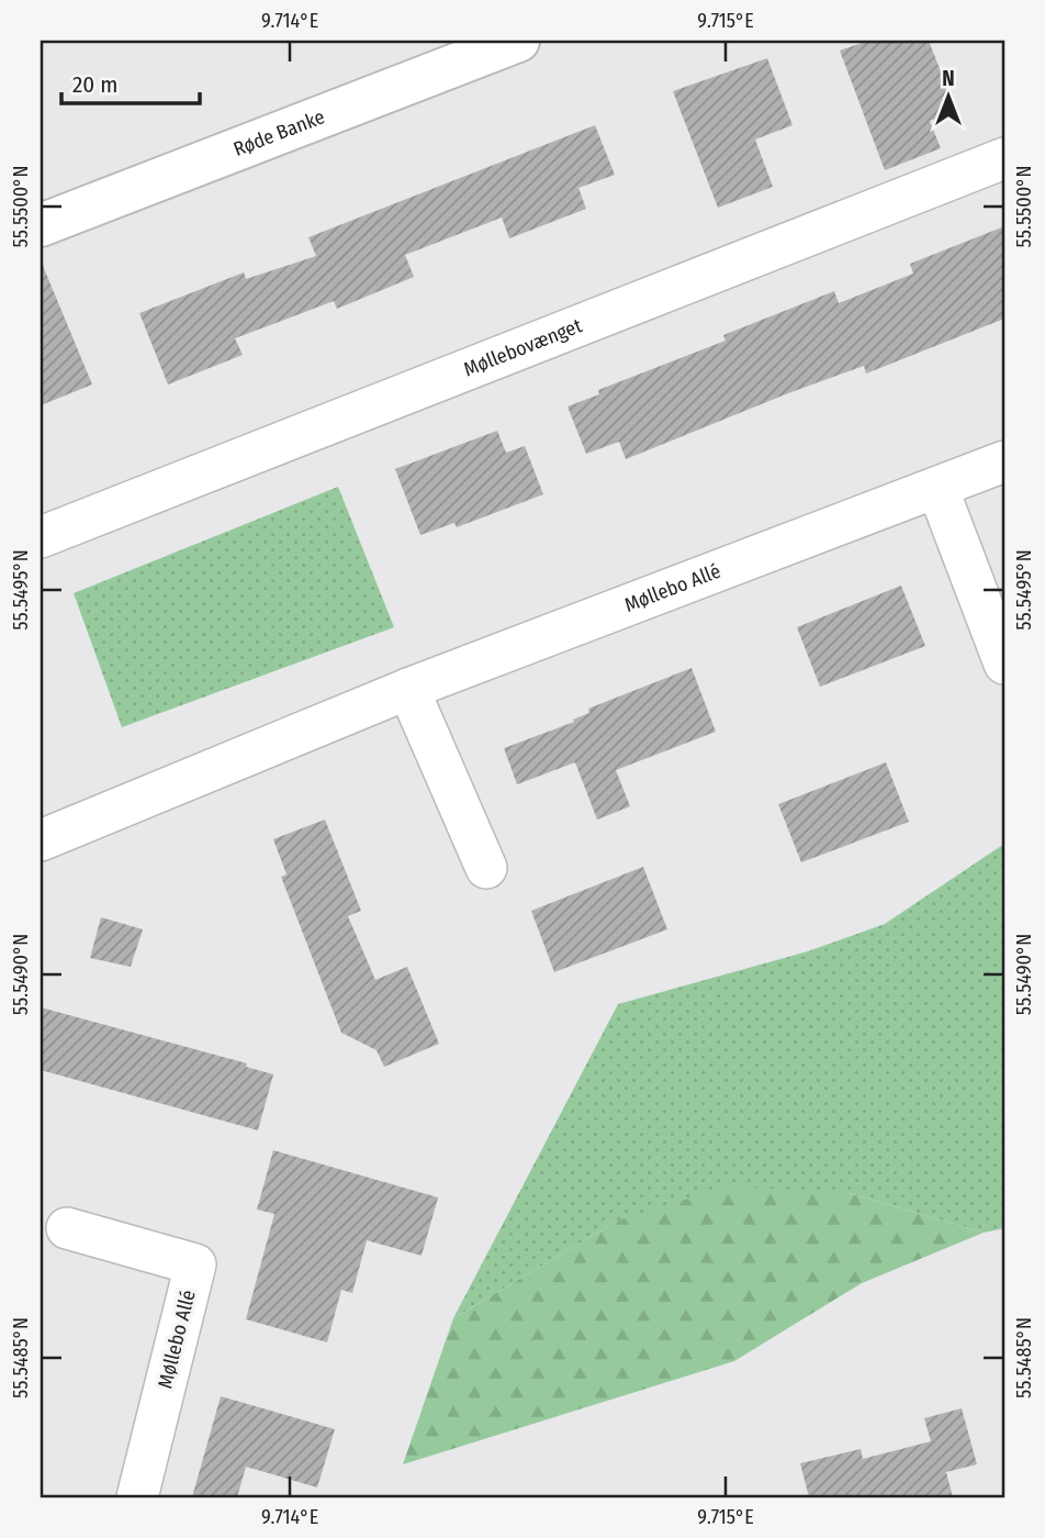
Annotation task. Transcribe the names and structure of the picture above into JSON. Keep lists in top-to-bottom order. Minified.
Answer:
{"streets":{"street":["Røde Banke","Møllebovænget","Møllebo Allé"]},"scale_bar":"20 m","north":"top","coordinates":["9.714°E","9.715°E","55.5500°N","55.5495°N","55.5490°N","55.5485°N"]}
